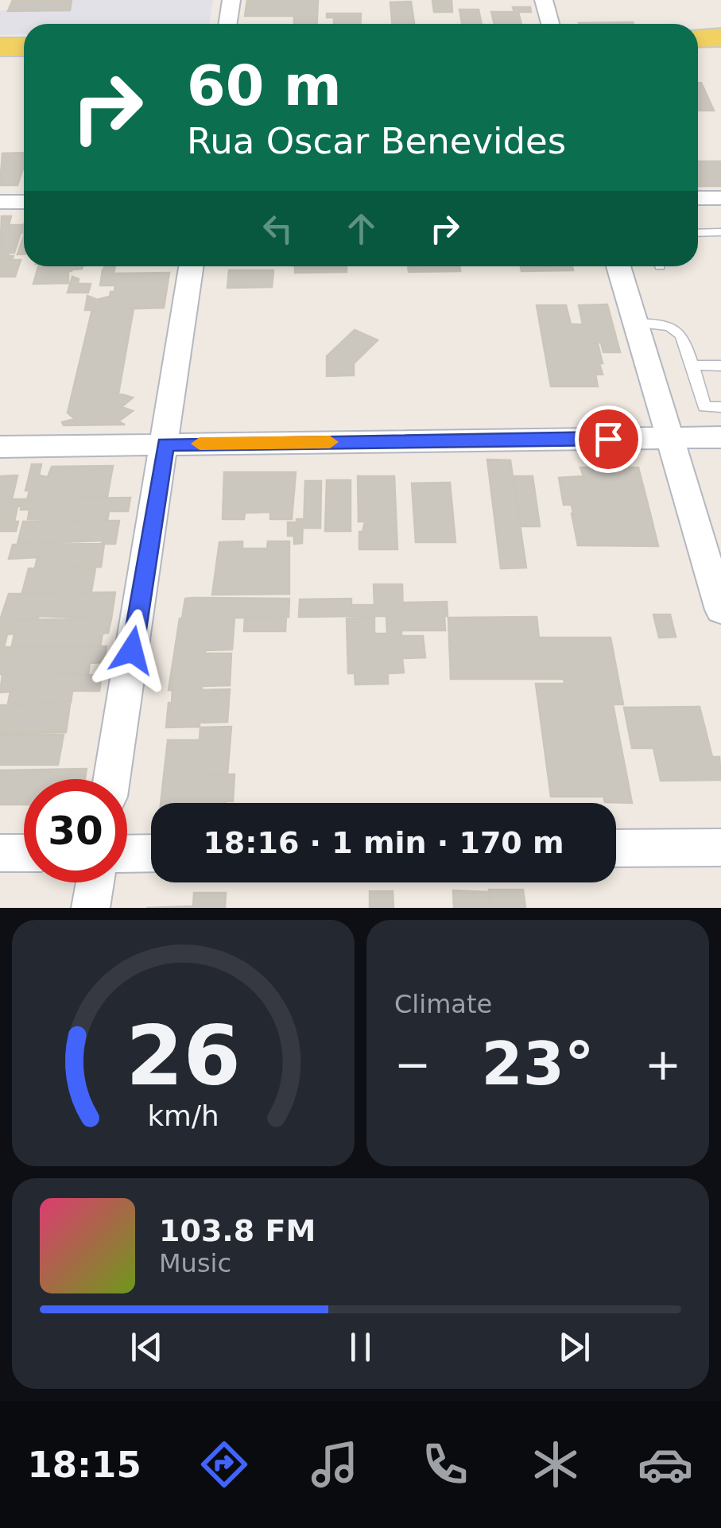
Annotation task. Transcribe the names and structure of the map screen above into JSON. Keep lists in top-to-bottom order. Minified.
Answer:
{"page":{"turn":["60 m","Rua Oscar Benevides"],"limit":"30","trip":"18:16 · 1 min · 170 m","tile":"Climate","heat":["−","23°","+"],"song":["103.8 FM","Music"],"tabs":"18:15","gauge":["26","km/h"]}}
